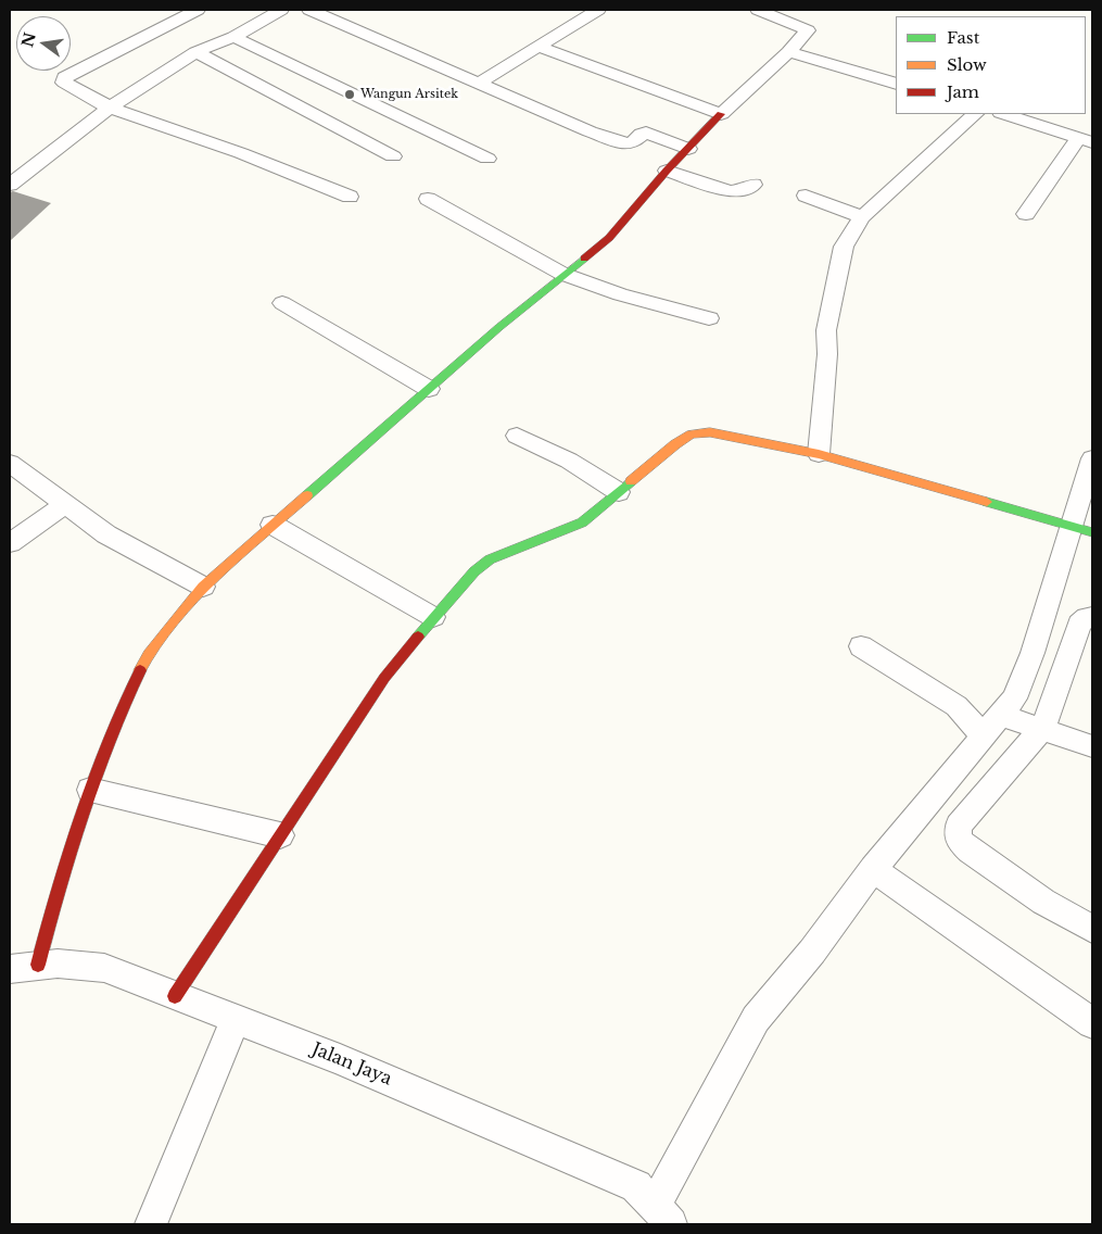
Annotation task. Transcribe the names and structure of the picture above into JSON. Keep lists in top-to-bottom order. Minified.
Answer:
{"streets":{"street":["Jalan Jaya"]},"places":["Wangun Arsitek"],"legend":["Fast","Slow","Jam"],"north":"left"}
